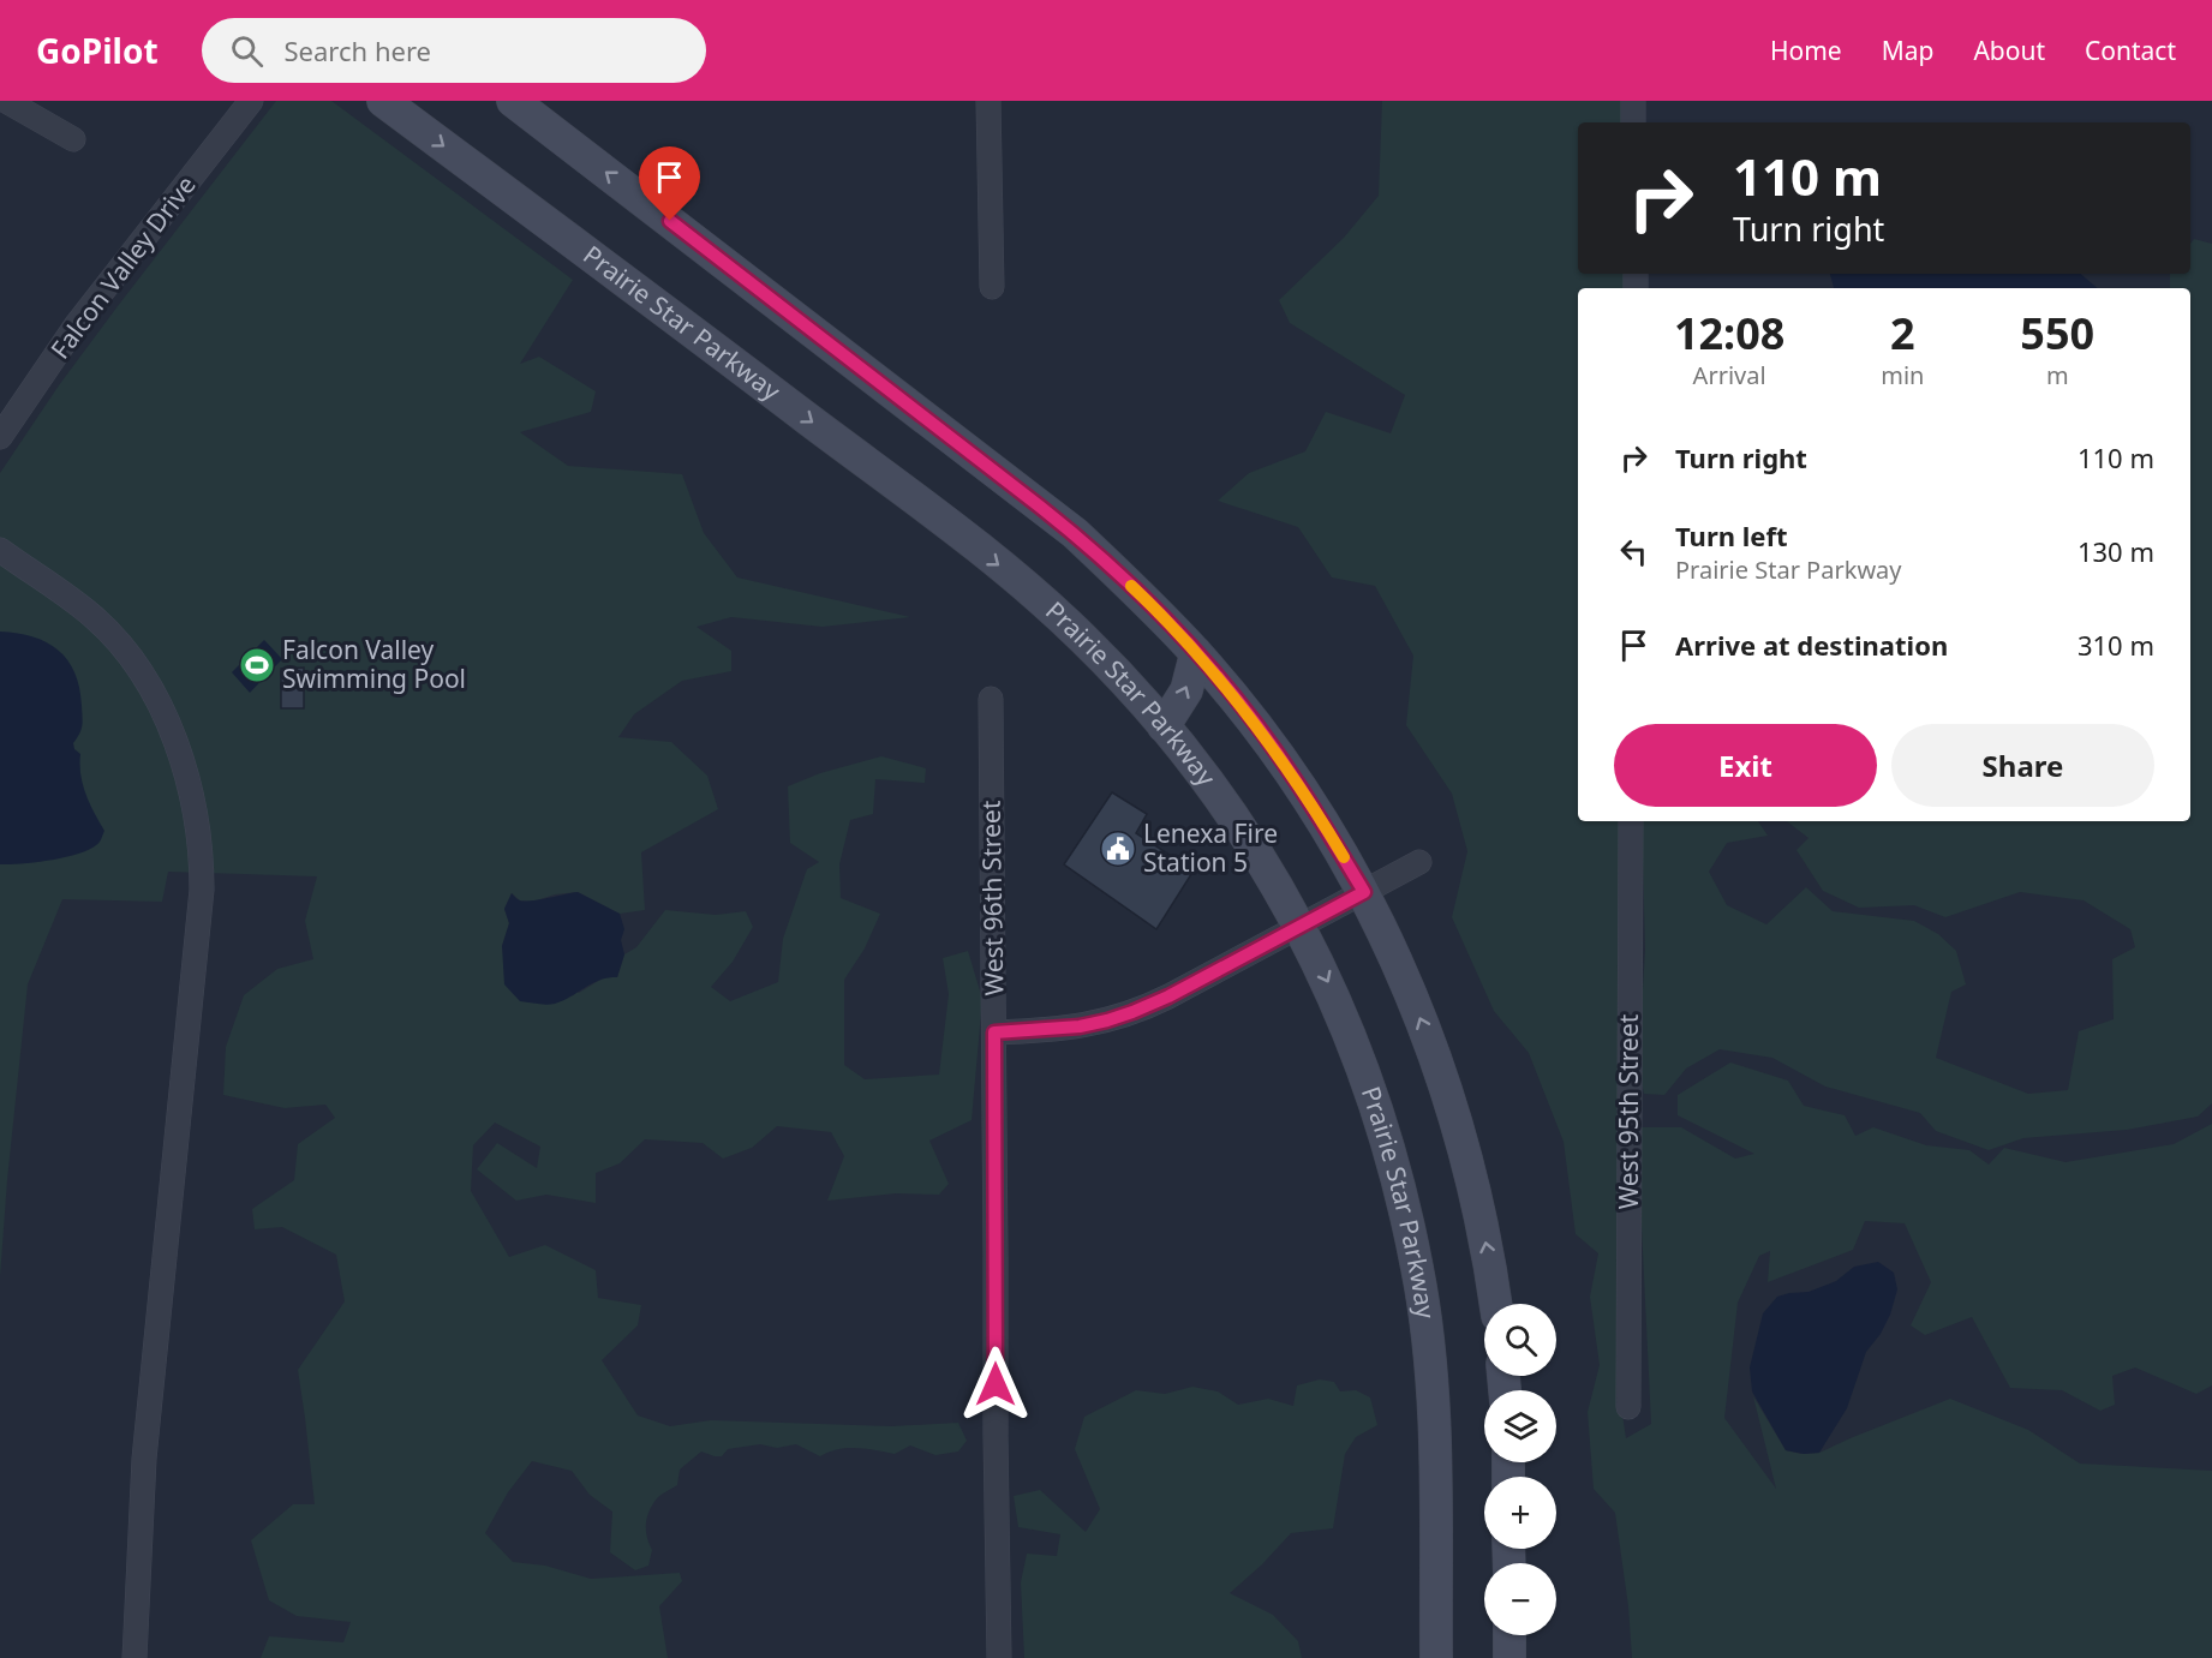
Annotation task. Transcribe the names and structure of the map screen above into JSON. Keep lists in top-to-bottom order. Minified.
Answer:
{"streets":{"main road":["Prairie Star Parkway"],"street":["Falcon Valley Drive","West 96th Street","West 95th Street"]},"places":{"sports":["Falcon Valley Swimming Pool"],"public building":["Lenexa Fire Station 5"]},"page":{"header":"GoPilot","search":"Search here","nav":["Home","Map","About","Contact"],"turn":["110 m","Turn right"],"eta":["12:08","Arrival","2","min","550","m"],"list":[{"name":"Turn right","value":"110 m"},{"name":"Turn left","note":"Prairie Star Parkway","value":"130 m"},{"name":"Arrive at destination","value":"310 m"}],"buttons":["Exit","Share"],"map_buttons":["+","−"]}}
